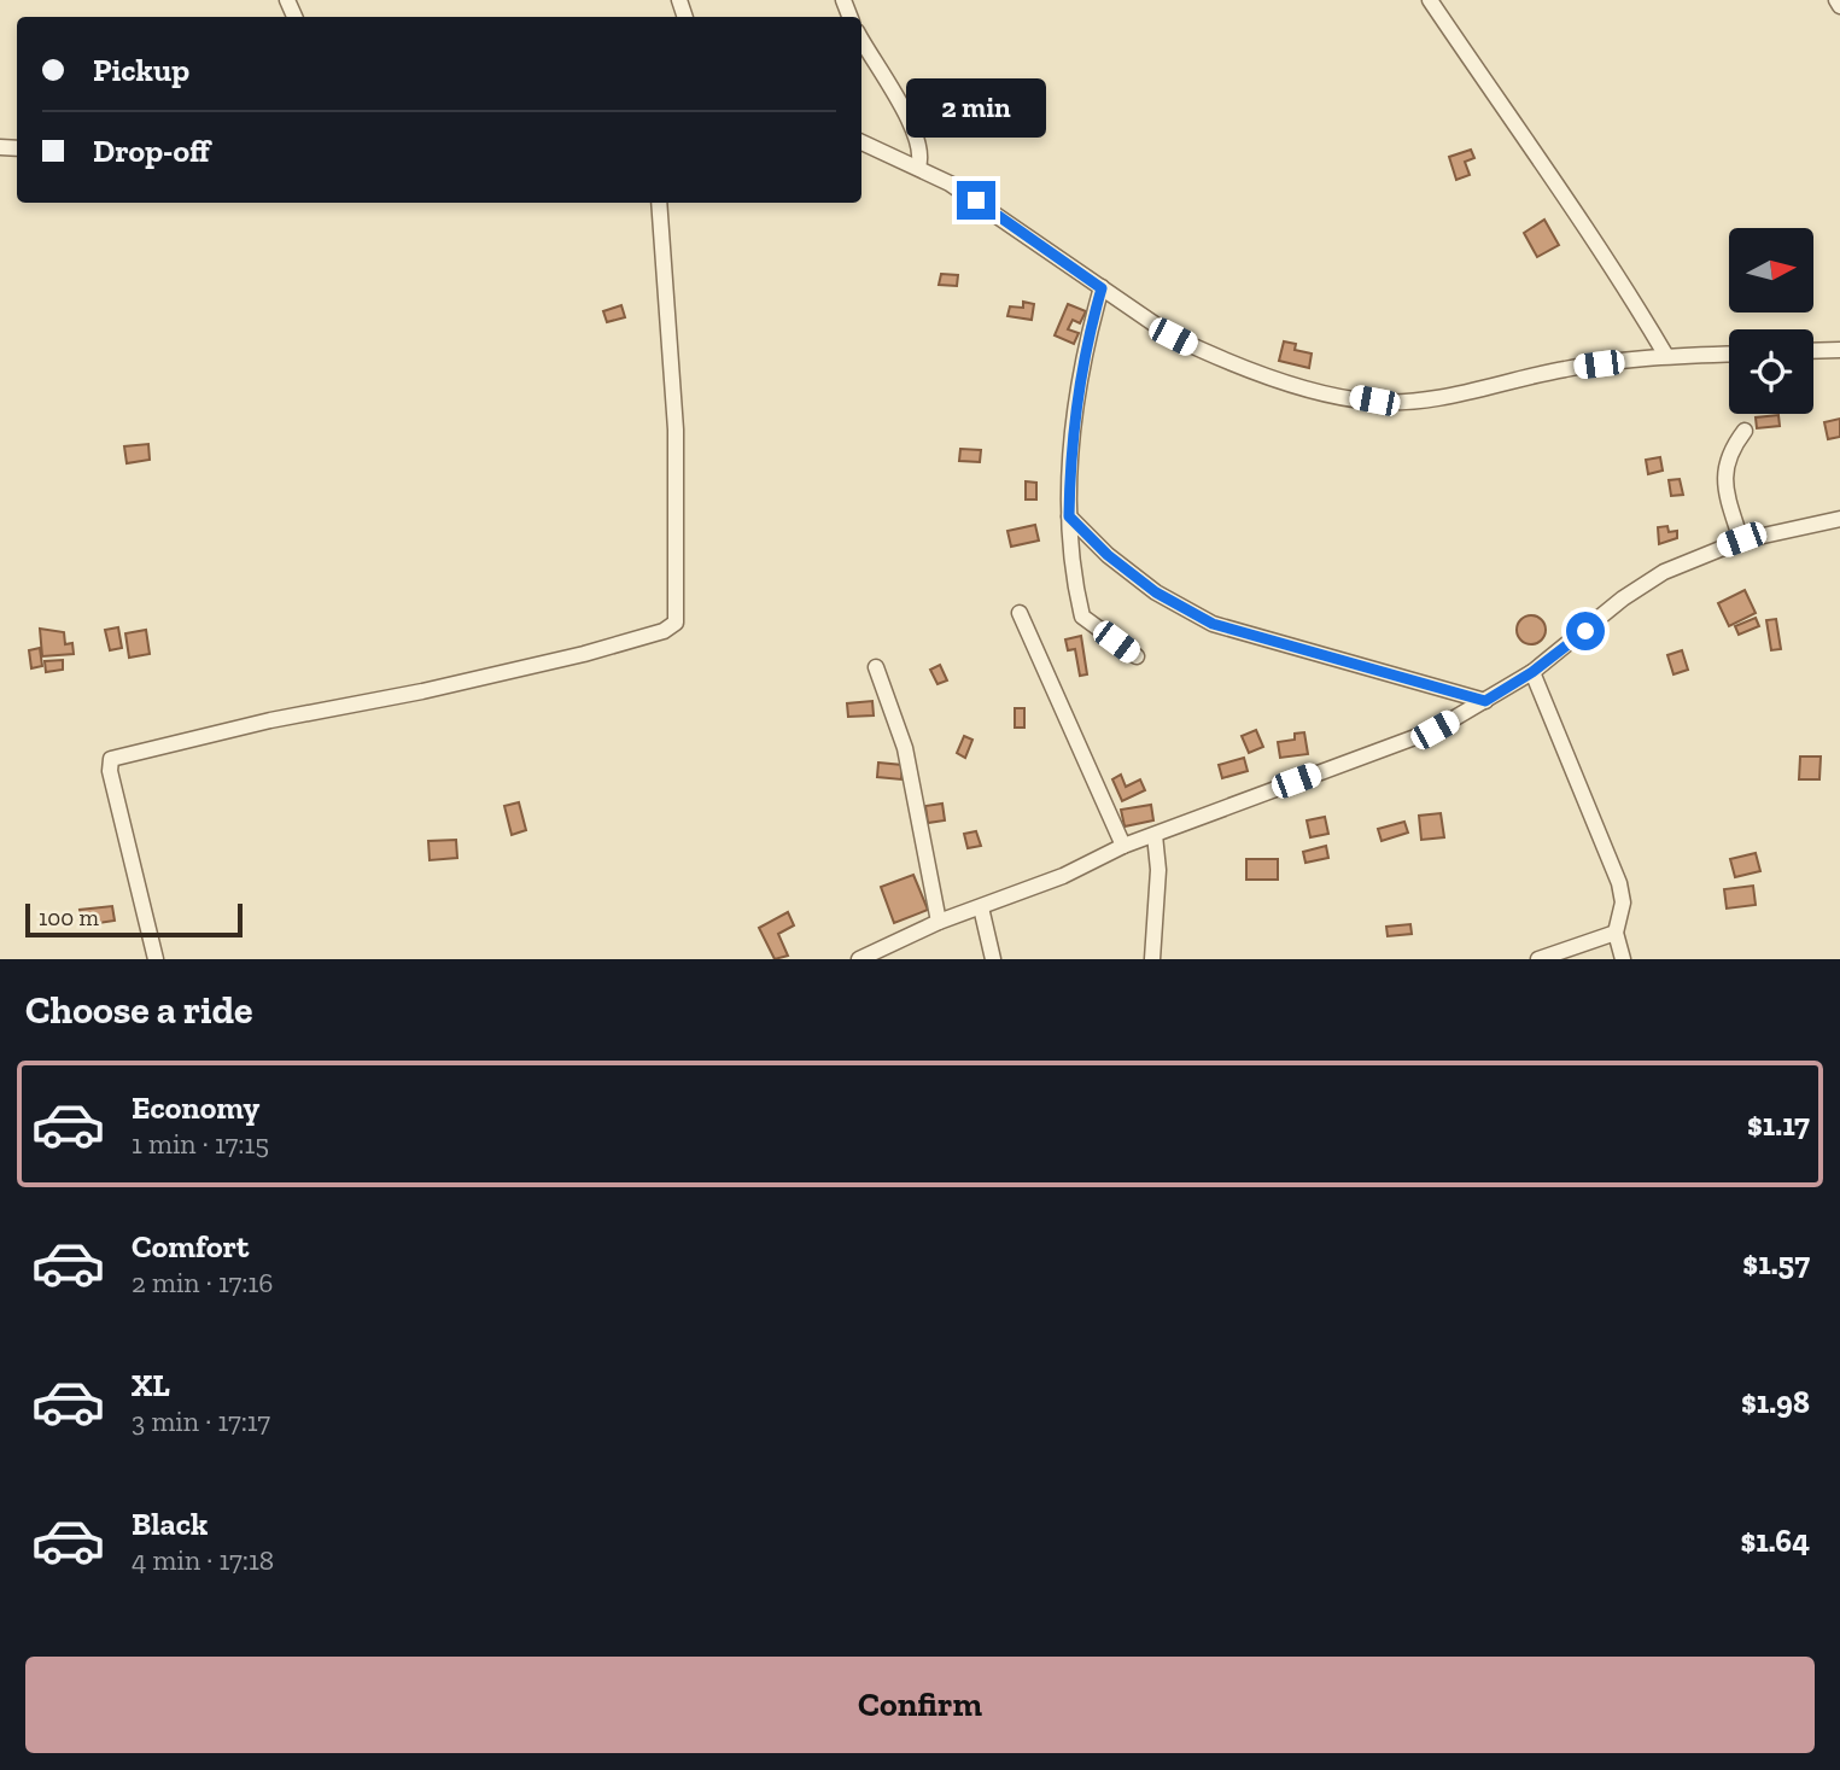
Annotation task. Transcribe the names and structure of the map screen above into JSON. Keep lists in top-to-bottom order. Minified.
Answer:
{"scale_bar":"100 m","north":"right","page":{"banner":["Pickup","Drop-off"],"bubble":"2 min","scale":"100 m","heading":"Choose a ride","list":[{"name":"Economy","note":"1 min · 17:15","value":"$1.17"},{"name":"Comfort","note":"2 min · 17:16","value":"$1.57"},{"name":"XL","note":"3 min · 17:17","value":"$1.98"},{"name":"Black","note":"4 min · 17:18","value":"$1.64"}],"buttons":"Confirm"}}
